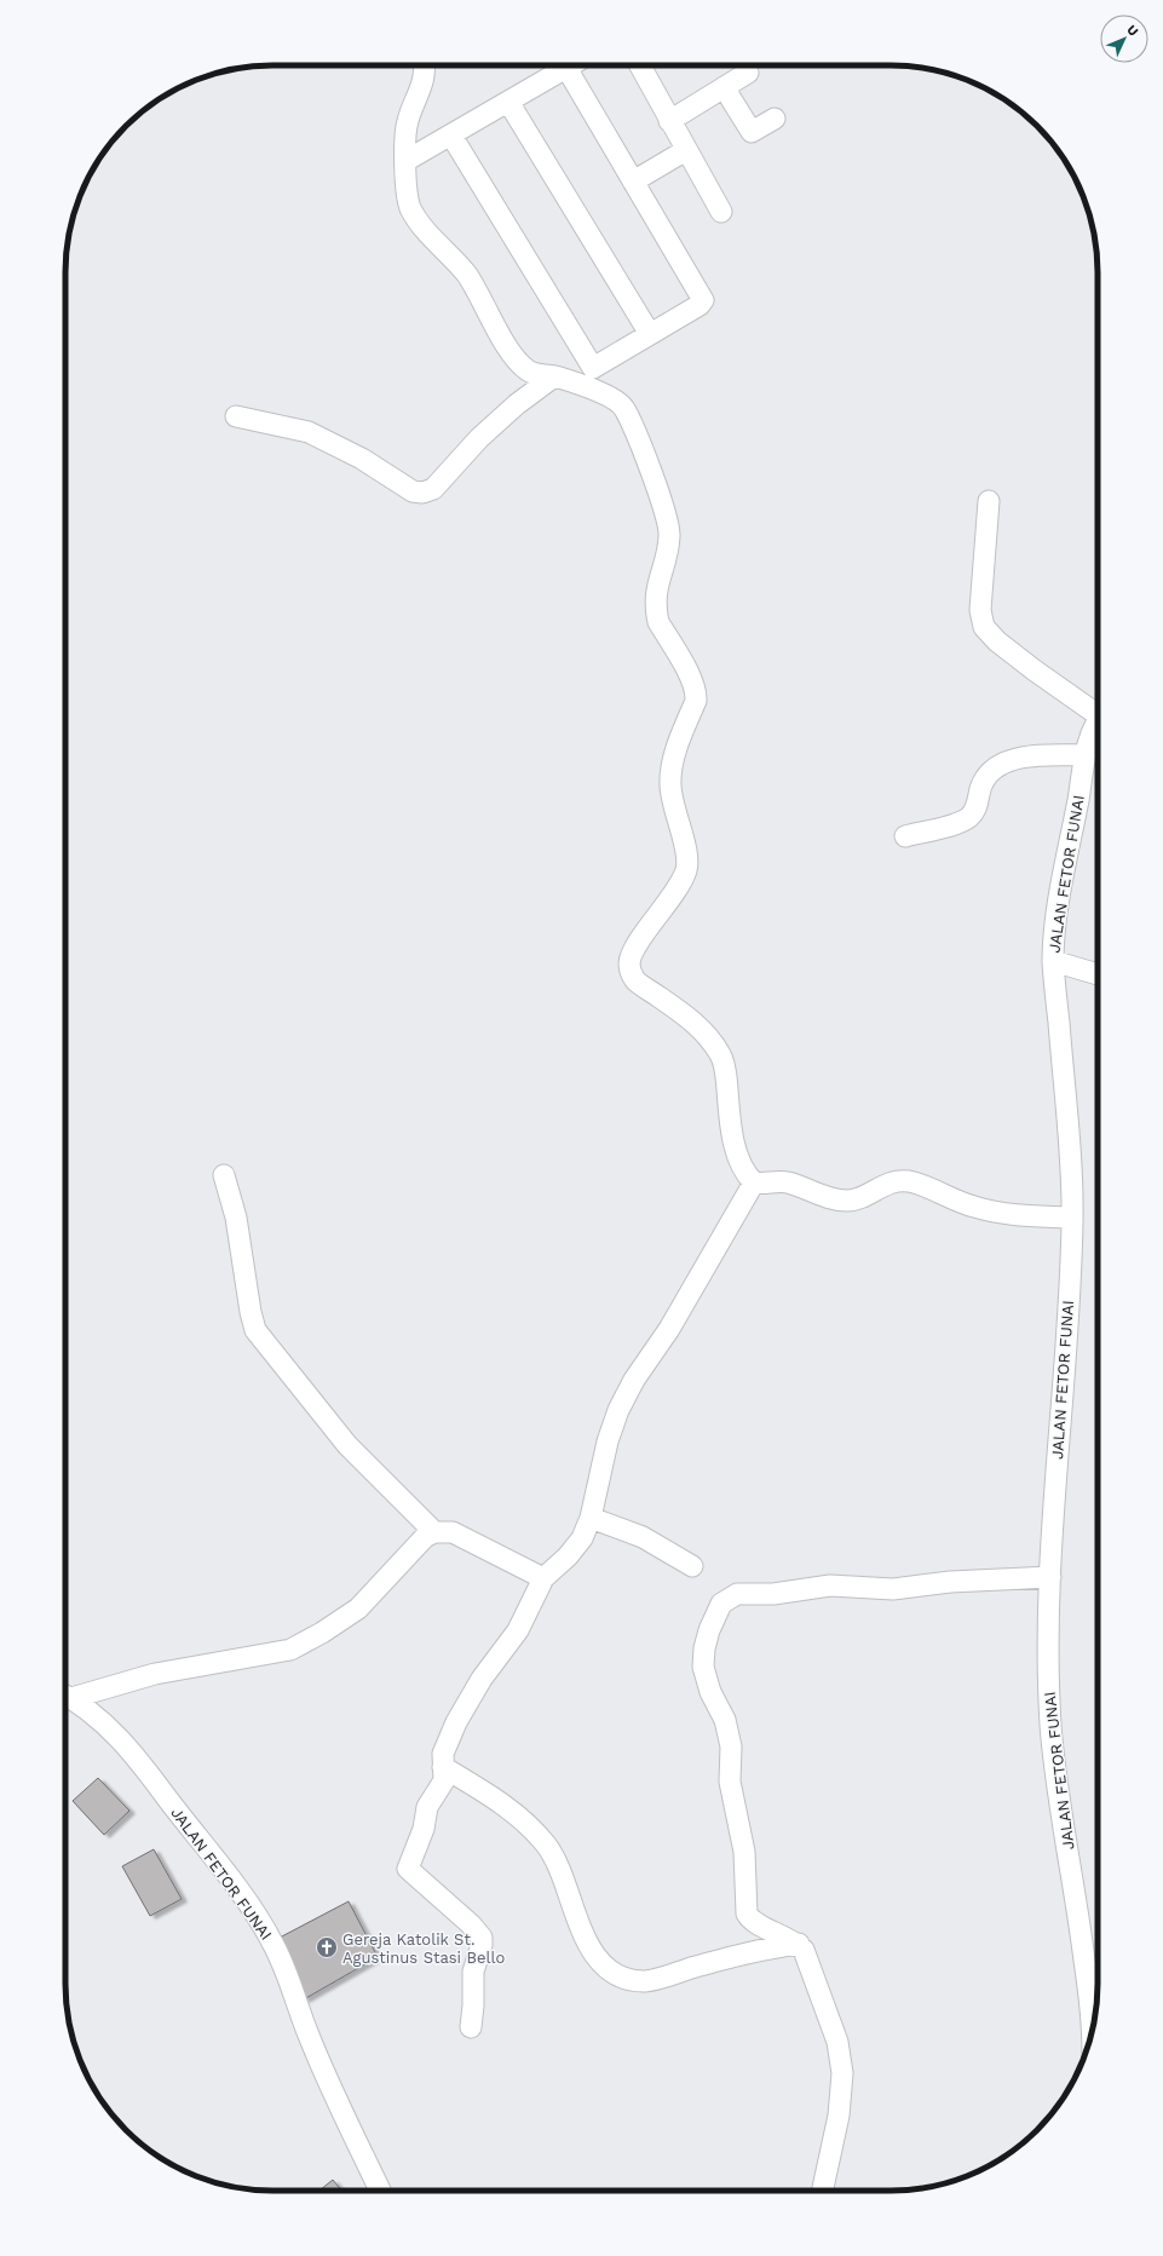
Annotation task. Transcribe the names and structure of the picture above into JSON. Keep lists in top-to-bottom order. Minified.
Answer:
{"streets":{"street":["JALAN FETOR FUNAI"]},"places":{"church":["Gereja Katolik St. Agustinus Stasi Bello"]},"north":"top right"}
